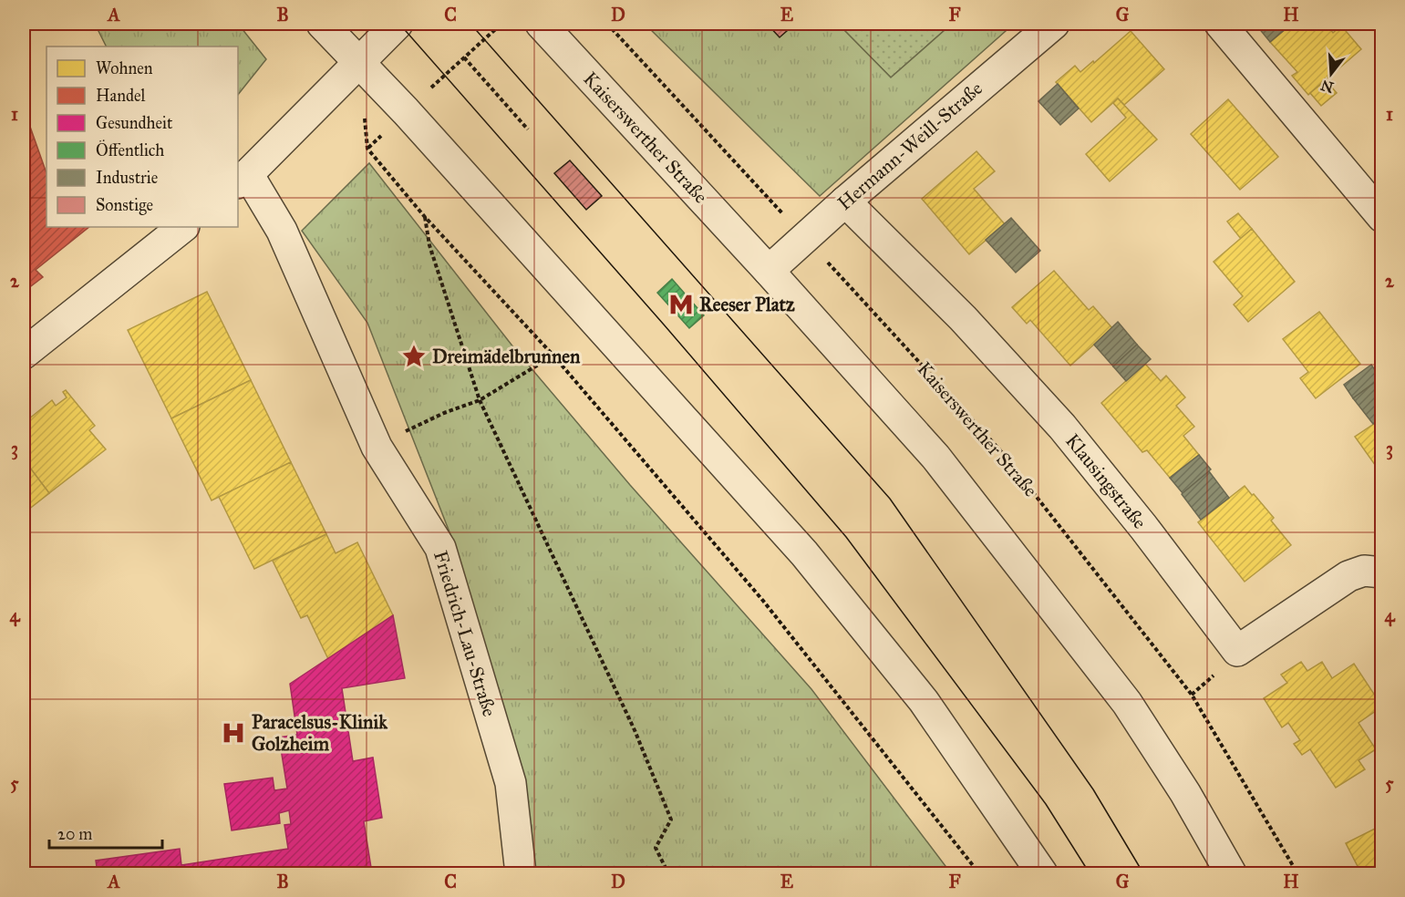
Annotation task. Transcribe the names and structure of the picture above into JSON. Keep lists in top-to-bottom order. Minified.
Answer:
{"streets":{"street":["Kaiserswerther Straße","Hermann-Weill-Straße","Klausingstraße","Friedrich-Lau-Straße"]},"crossings":[["Kaiserswerther Straße","Hermann-Weill-Straße"],["Hermann-Weill-Straße","Klausingstraße"]],"places":{"metro station":["Reeser Platz"],"place":["Dreimädelbrunnen"],"hospital":["Paracelsus-Klinik Golzheim"]},"legend":["Wohnen","Handel","Gesundheit","Öffentlich","Industrie","Sonstige"],"scale_bar":"20 m","north":"bottom","grid":{"columns":["A","B","C","D","E","F","G","H"],"rows":["1","2","3","4","5"]}}
